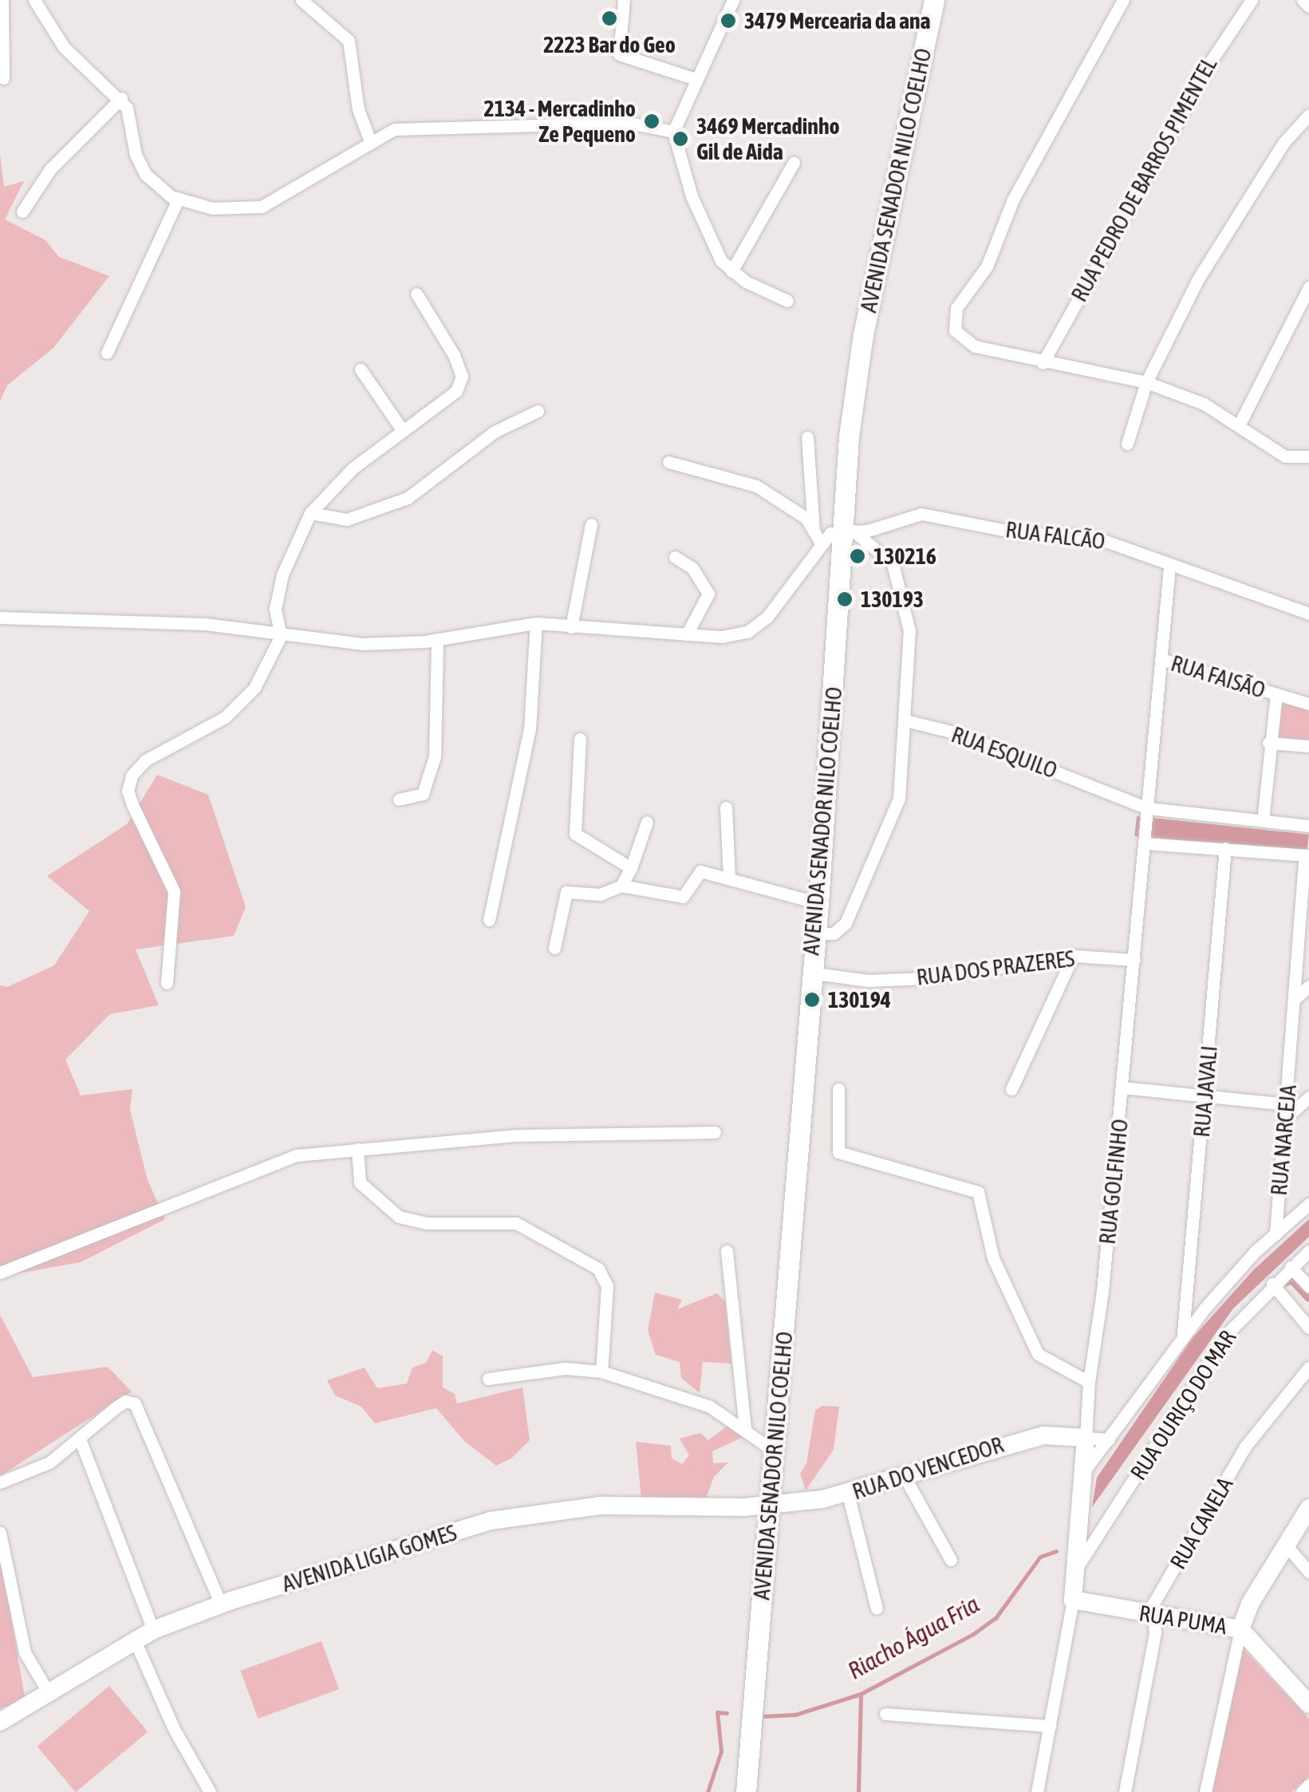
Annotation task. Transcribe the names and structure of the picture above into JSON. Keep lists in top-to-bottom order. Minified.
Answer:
{"streets":{"main road":["AVENIDA SENADOR NILO COELHO"],"street":["RUA PEDRO DE BARROS PIMENTEL","RUA FALCÃO","RUA FAISÃO","RUA ESQUILO","RUA DOS PRAZERES","RUA JAVALI","RUA NARCEJA","RUA GOLFINHO","RUA OURIÇO DO MAR","RUA DO VENCEDOR","RUA CANELA","AVENIDA LIGIA GOMES","RUA PUMA"]},"crossings":[["AVENIDA SENADOR NILO COELHO","RUA FALCÃO"],["AVENIDA SENADOR NILO COELHO","RUA DOS PRAZERES"],["AVENIDA SENADOR NILO COELHO","RUA DO VENCEDOR"],["AVENIDA SENADOR NILO COELHO","AVENIDA LIGIA GOMES"],["RUA FALCÃO","RUA GOLFINHO"],["RUA FAISÃO","RUA ESQUILO"],["RUA FAISÃO","RUA GOLFINHO"],["RUA ESQUILO","RUA GOLFINHO"],["RUA DOS PRAZERES","RUA GOLFINHO"],["RUA JAVALI","RUA OURIÇO DO MAR"],["RUA NARCEJA","RUA OURIÇO DO MAR"],["RUA GOLFINHO","RUA OURIÇO DO MAR"],["RUA GOLFINHO","RUA DO VENCEDOR"],["RUA GOLFINHO","RUA PUMA"],["RUA OURIÇO DO MAR","RUA DO VENCEDOR"],["RUA DO VENCEDOR","AVENIDA LIGIA GOMES"],["RUA CANELA","RUA PUMA"]],"water":["Riacho Água Fria"],"places":["2223 Bar do Geo","3479 Mercearia da ana","2134 - Mercadinho Ze Pequeno","3469 Mercadinho Gil de Aida","130216","130193","130194"]}
